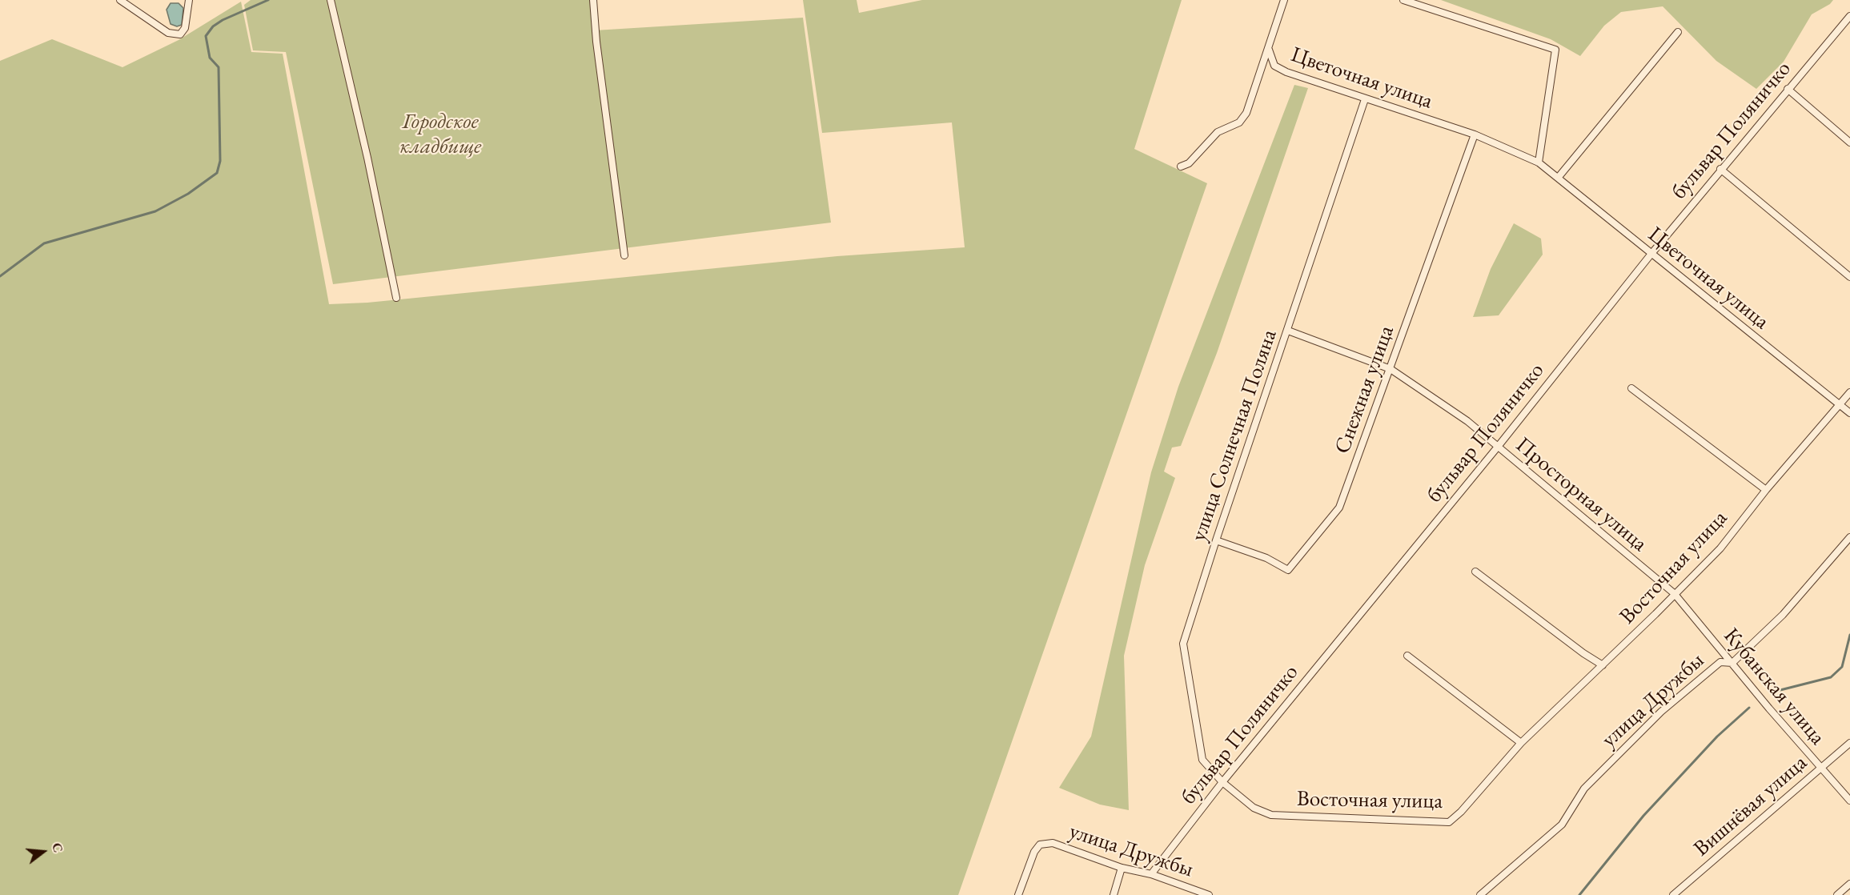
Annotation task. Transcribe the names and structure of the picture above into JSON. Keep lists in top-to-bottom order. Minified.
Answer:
{"streets":{"street":["Цветочная улица","бульвар Поляничко","Снежная улица","улица Солнечная Поляна","Просторная улица","Восточная улица","Кубанская улица","улица Дружбы","Вишнёвая улица"]},"crossings":[["Цветочная улица","бульвар Поляничко"],["Цветочная улица","Снежная улица"],["Цветочная улица","улица Солнечная Поляна"],["Цветочная улица","Восточная улица"],["бульвар Поляничко","улица Солнечная Поляна"],["бульвар Поляничко","Просторная улица"],["бульвар Поляничко","Восточная улица"],["бульвар Поляничко","улица Дружбы"],["Снежная улица","улица Солнечная Поляна"],["Снежная улица","Просторная улица"],["улица Солнечная Поляна","Просторная улица"],["улица Солнечная Поляна","Восточная улица"],["Просторная улица","Восточная улица"],["Просторная улица","Кубанская улица"],["Восточная улица","Кубанская улица"],["Кубанская улица","улица Дружбы"],["Кубанская улица","Вишнёвая улица"]],"parks":["Городское кладбище"],"north":"right"}
